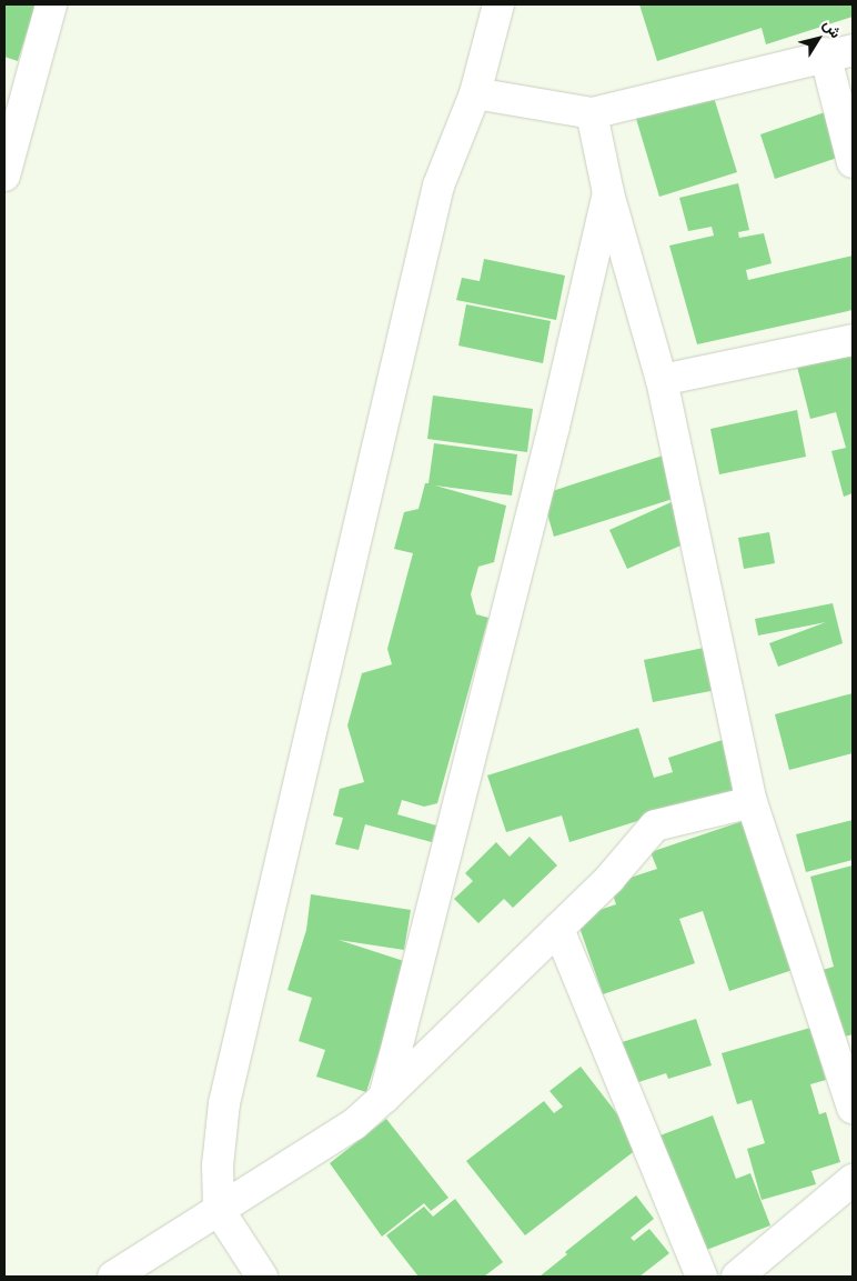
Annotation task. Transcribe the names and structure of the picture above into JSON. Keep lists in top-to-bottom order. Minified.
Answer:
{"north":"top right"}
